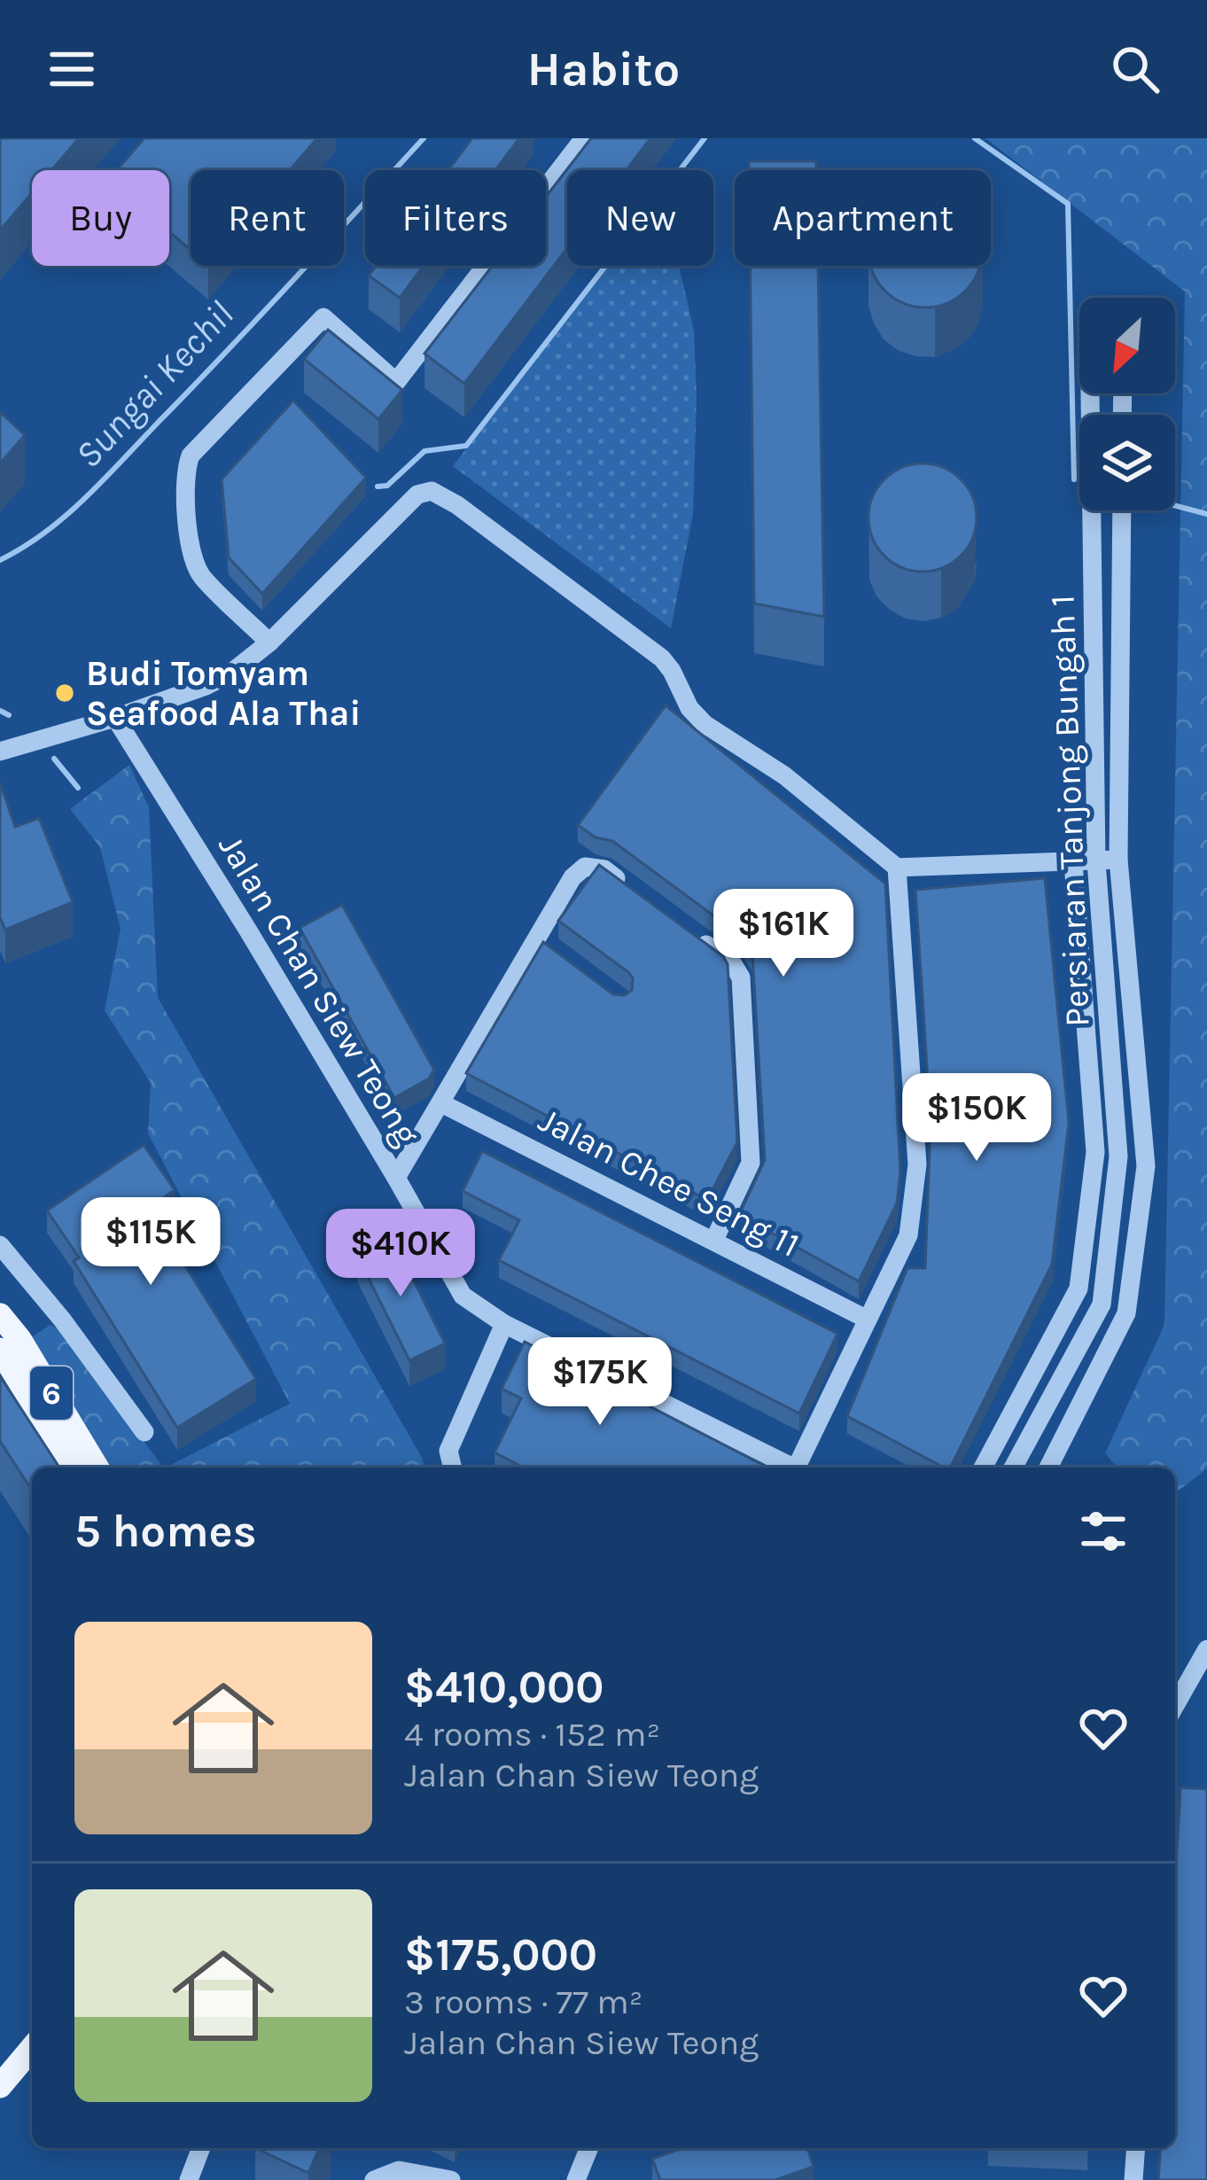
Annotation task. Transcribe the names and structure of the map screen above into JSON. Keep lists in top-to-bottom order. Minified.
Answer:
{"streets":{"main road":["6"],"street":["Persiaran Tanjong Bungah 1","Jalan Chan Siew Teong","Jalan Chee Seng 11"]},"water":["Sungai Kechil"],"places":["Budi Tomyam Seafood Ala Thai"],"north":"bottom left","page":{"header":"Habito","chip":["Buy","Rent","Filters","New","Apartment"],"price":["$161K","$150K","$115K","$410K","$175K"],"heading":"5 homes","list":[{"name":"$410,000","note":"4 rooms · 152 m² · Jalan Chan Siew Teong"},{"name":"$175,000","note":"3 rooms · 77 m² · Jalan Chan Siew Teong"}]}}
